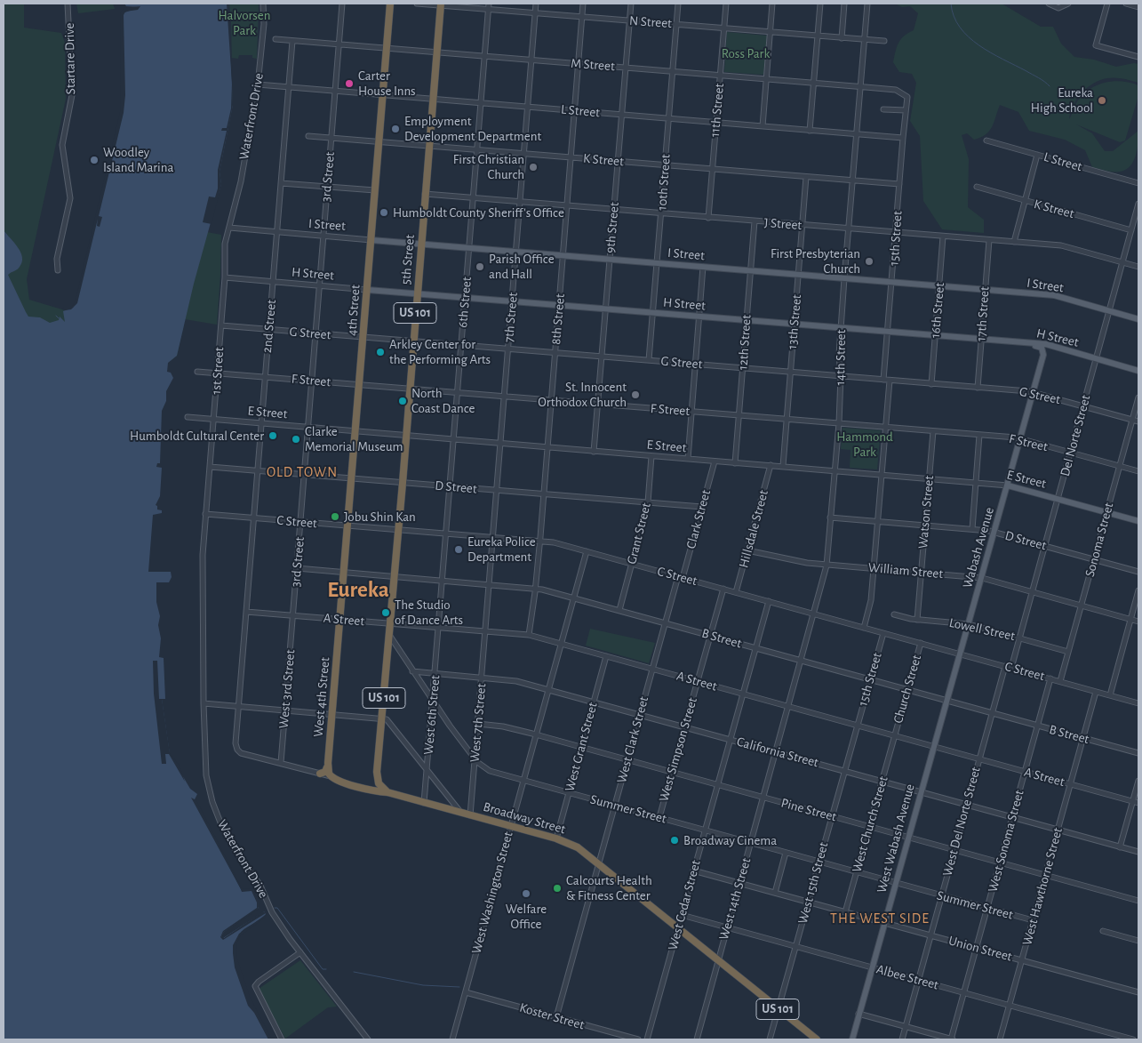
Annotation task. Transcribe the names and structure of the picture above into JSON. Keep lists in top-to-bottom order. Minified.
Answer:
{"streets":{"highway":["5th Street","4th Street","US 101","West 4th Street","Broadway Street"],"main road":["I Street","H Street","E Street","Wabash Avenue","West Wabash Avenue"],"street":["N Street","Startare Drive","M Street","11th Street","L Street","Waterfront Drive","K Street","3rd Street","10th Street","J Street","9th Street","15th Street","6th Street","16th Street","17th Street","7th Street","8th Street","13th Street","2nd Street","G Street","12th Street","14th Street","1st Street","F Street","Del Norte Street","D Street","Watson Street","Clark Street","C Street","Hillsdale Street","Grant Street","Sonoma Street","William Street","A Street","Lowell Street","B Street","West 3rd Street","Church Street","West 6th Street","West 7th Street","West Clark Street","West Grant Street","West Simpson Street","California Street","Summer Street","Pine Street","West Del Norte Street","West Church Street","West Sonoma Street","West 15th Street","West Hawthorne Street","West Washington Street","West 14th Street","West Cedar Street","Union Street","Albee Street","Koster Street"]},"crossings":[["N Street","11th Street"],["N Street","10th Street"],["N Street","9th Street"],["N Street","5th Street"],["N Street","6th Street"],["N Street","7th Street"],["N Street","8th Street"],["N Street","14th Street"],["M Street","11th Street"],["M Street","3rd Street"],["M Street","10th Street"],["M Street","9th Street"],["M Street","15th Street"],["M Street","5th Street"],["M Street","6th Street"],["M Street","4th Street"],["M Street","7th Street"],["M Street","8th Street"],["M Street","2nd Street"],["M Street","14th Street"],["11th Street","L Street"],["11th Street","K Street"],["11th Street","J Street"],["L Street","Waterfront Drive"],["L Street","3rd Street"],["L Street","10th Street"],["L Street","9th Street"],["L Street","15th Street"],["L Street","5th Street"],["L Street","6th Street"],["L Street","4th Street"],["L Street","7th Street"],["L Street","8th Street"],["L Street","2nd Street"],["L Street","14th Street"],["Waterfront Drive","I Street"],["Waterfront Drive","1st Street"],["Waterfront Drive","C Street"],["K Street","3rd Street"],["K Street","10th Street"],["K Street","9th Street"],["K Street","15th Street"],["K Street","5th Street"],["K Street","6th Street"],["K Street","4th Street"],["K Street","7th Street"],["K Street","8th Street"],["K Street","13th Street"],["K Street","14th Street"],["K Street","Del Norte Street"],["3rd Street","I Street"],["3rd Street","H Street"],["3rd Street","G Street"],["3rd Street","F Street"],["3rd Street","E Street"],["3rd Street","D Street"],["3rd Street","C Street"],["3rd Street","A Street"],["3rd Street","B Street"],["3rd Street","West 3rd Street"],["10th Street","J Street"],["10th Street","I Street"],["10th Street","H Street"],["10th Street","G Street"],["J Street","9th Street"],["J Street","15th Street"],["J Street","5th Street"],["J Street","6th Street"],["J Street","16th Street"],["J Street","17th Street"],["J Street","7th Street"],["J Street","8th Street"],["J Street","13th Street"],["J Street","12th Street"],["J Street","14th Street"],["J Street","Del Norte Street"],["I Street","9th Street"],["I Street","15th Street"],["I Street","5th Street"],["I Street","6th Street"],["I Street","4th Street"],["I Street","16th Street"],["I Street","17th Street"],["I Street","7th Street"],["I Street","8th Street"],["I Street","13th Street"],["I Street","2nd Street"],["I Street","12th Street"],["I Street","14th Street"],["I Street","1st Street"],["I Street","Del Norte Street"],["9th Street","H Street"],["9th Street","G Street"],["9th Street","F Street"],["9th Street","E Street"],["15th Street","H Street"],["15th Street","G Street"],["15th Street","C Street"],["15th Street","A Street"],["15th Street","B Street"],["15th Street","West 15th Street"],["5th Street","H Street"],["5th Street","US 101"],["5th Street","G Street"],["5th Street","F Street"],["5th Street","E Street"],["5th Street","D Street"],["5th Street","C Street"],["5th Street","A Street"],["5th Street","B Street"],["H Street","6th Street"],["H Street","4th Street"],["H Street","16th Street"],["H Street","17th Street"],["H Street","7th Street"],["H Street","8th Street"],["H Street","13th Street"],["H Street","2nd Street"],["H Street","12th Street"],["H Street","14th Street"],["H Street","1st Street"],["H Street","Del Norte Street"],["H Street","Wabash Avenue"],["6th Street","G Street"],["6th Street","F Street"],["6th Street","E Street"],["6th Street","D Street"],["6th Street","C Street"],["6th Street","A Street"],["6th Street","B Street"],["6th Street","West 6th Street"],["4th Street","G Street"],["4th Street","F Street"],["4th Street","E Street"],["4th Street","D Street"],["4th Street","C Street"],["4th Street","A Street"],["4th Street","B Street"],["4th Street","West 4th Street"],["16th Street","G Street"],["US 101","A Street"],["US 101","Summer Street"],["17th Street","G Street"],["7th Street","G Street"],["7th Street","F Street"],["7th Street","E Street"],["7th Street","D Street"],["7th Street","C Street"],["7th Street","A Street"],["7th Street","B Street"],["7th Street","West 7th Street"],["8th Street","G Street"],["8th Street","F Street"],["8th Street","E Street"],["8th Street","D Street"],["8th Street","C Street"],["8th Street","A Street"],["8th Street","B Street"],["13th Street","G Street"],["13th Street","F Street"],["13th Street","E Street"],["2nd Street","G Street"],["2nd Street","F Street"],["2nd Street","E Street"],["2nd Street","D Street"],["2nd Street","C Street"],["2nd Street","A Street"],["2nd Street","Broadway Street"],["G Street","12th Street"],["G Street","14th Street"],["G Street","1st Street"],["G Street","Del Norte Street"],["G Street","Sonoma Street"],["G Street","Wabash Avenue"],["12th Street","F Street"],["12th Street","E Street"],["14th Street","F Street"],["14th Street","E Street"],["14th Street","D Street"],["14th Street","C Street"],["14th Street","William Street"],["14th Street","A Street"],["14th Street","B Street"],["14th Street","West 14th Street"],["1st Street","F Street"],["1st Street","E Street"],["1st Street","D Street"],["1st Street","C Street"],["F Street","Del Norte Street"],["F Street","Watson Street"],["F Street","Sonoma Street"],["F Street","Wabash Avenue"],["E Street","Del Norte Street"],["E Street","Watson Street"],["E Street","Clark Street"],["E Street","Hillsdale Street"],["E Street","Grant Street"],["E Street","Sonoma Street"],["E Street","Wabash Avenue"],["Del Norte Street","D Street"],["Del Norte Street","C Street"],["Del Norte Street","William Street"],["Del Norte Street","Lowell Street"],["D Street","Watson Street"],["D Street","Clark Street"],["D Street","Grant Street"],["D Street","Sonoma Street"],["D Street","Wabash Avenue"],["Watson Street","William Street"],["Watson Street","Lowell Street"],["Clark Street","C Street"],["Clark Street","A Street"],["Clark Street","B Street"],["Clark Street","West Clark Street"],["C Street","Hillsdale Street"],["C Street","Grant Street"],["C Street","Sonoma Street"],["C Street","Wabash Avenue"],["C Street","Church Street"],["C Street","West Simpson Street"],["C Street","West Hawthorne Street"],["C Street","West Washington Street"],["C Street","West Cedar Street"],["Hillsdale Street","William Street"],["Grant Street","B Street"],["Sonoma Street","William Street"],["Sonoma Street","Lowell Street"],["Wabash Avenue","William Street"],["Wabash Avenue","A Street"],["Wabash Avenue","Lowell Street"],["Wabash Avenue","B Street"],["Wabash Avenue","West Wabash Avenue"],["A Street","West 3rd Street"],["A Street","Church Street"],["A Street","West 4th Street"],["A Street","West 6th Street"],["A Street","West 7th Street"],["A Street","West Clark Street"],["A Street","West Grant Street"],["A Street","West Simpson Street"],["A Street","West Del Norte Street"],["A Street","West Church Street"],["A Street","West Wabash Avenue"],["A Street","West Sonoma Street"],["A Street","West 15th Street"],["A Street","West Hawthorne Street"],["A Street","West Washington Street"],["A Street","West 14th Street"],["A Street","West Cedar Street"],["B Street","Church Street"],["B Street","West Simpson Street"],["B Street","West Hawthorne Street"],["B Street","West Washington Street"],["B Street","West Cedar Street"],["West 3rd Street","Broadway Street"],["Church Street","West Church Street"],["West 4th Street","Broadway Street"],["West 6th Street","California Street"],["West 6th Street","Summer Street"],["West 6th Street","Broadway Street"],["West 7th Street","California Street"],["West 7th Street","Summer Street"],["West 7th Street","Pine Street"],["West 7th Street","Broadway Street"],["West Clark Street","California Street"],["West Clark Street","Summer Street"],["West Clark Street","Pine Street"],["West Clark Street","Broadway Street"],["West Clark Street","Koster Street"],["West Grant Street","California Street"],["West Grant Street","Summer Street"],["West Grant Street","Pine Street"],["West Grant Street","Broadway Street"],["West Simpson Street","California Street"],["West Simpson Street","Summer Street"],["West Simpson Street","Pine Street"],["California Street","Summer Street"],["California Street","West Del Norte Street"],["California Street","West Church Street"],["California Street","West Wabash Avenue"],["California Street","West Sonoma Street"],["California Street","West 15th Street"],["California Street","West Hawthorne Street"],["California Street","West Washington Street"],["California Street","West 14th Street"],["California Street","West Cedar Street"],["Summer Street","West Del Norte Street"],["Summer Street","West Church Street"],["Summer Street","West Wabash Avenue"],["Summer Street","West Sonoma Street"],["Summer Street","West 15th Street"],["Summer Street","West Hawthorne Street"],["Summer Street","West Washington Street"],["Summer Street","West 14th Street"],["Summer Street","West Cedar Street"],["Pine Street","West Del Norte Street"],["Pine Street","West Church Street"],["Pine Street","West Wabash Avenue"],["Pine Street","West Sonoma Street"],["Pine Street","West 15th Street"],["Pine Street","West Hawthorne Street"],["Pine Street","West Washington Street"],["Pine Street","West 14th Street"],["Pine Street","West Cedar Street"],["Broadway Street","West 15th Street"],["Broadway Street","West Washington Street"],["Broadway Street","West 14th Street"],["Broadway Street","West Cedar Street"],["West Del Norte Street","Union Street"],["West Del Norte Street","Albee Street"],["West Church Street","Union Street"],["West Wabash Avenue","Union Street"],["West Wabash Avenue","Albee Street"],["West Sonoma Street","Union Street"],["West Sonoma Street","Albee Street"],["West 15th Street","Union Street"],["West 15th Street","Albee Street"],["West Hawthorne Street","Union Street"],["West Hawthorne Street","Albee Street"],["West Washington Street","Koster Street"],["West 14th Street","Union Street"],["West 14th Street","Albee Street"],["West Cedar Street","Union Street"],["West Cedar Street","Albee Street"]],"districts":["OLD TOWN","Eureka","THE WEST SIDE"],"parks":["Halvorsen Park","Ross Park","Hammond Park"],"places":["Carter House Inns","Eureka High School","Employment Development Department","Woodley Island Marina","First Christian Church","Humboldt County Sheriff's Office","First Presbyterian Church","Parish Office and Hall","Arkley Center for the Performing Arts","St. Innocent Orthodox Church","North Coast Dance","Humboldt Cultural Center","Clarke Memorial Museum","Jobu Shin Kan","Eureka Police Department","The Studio of Dance Arts","Broadway Cinema","Calcourts Health & Fitness Center","Welfare Office"]}
